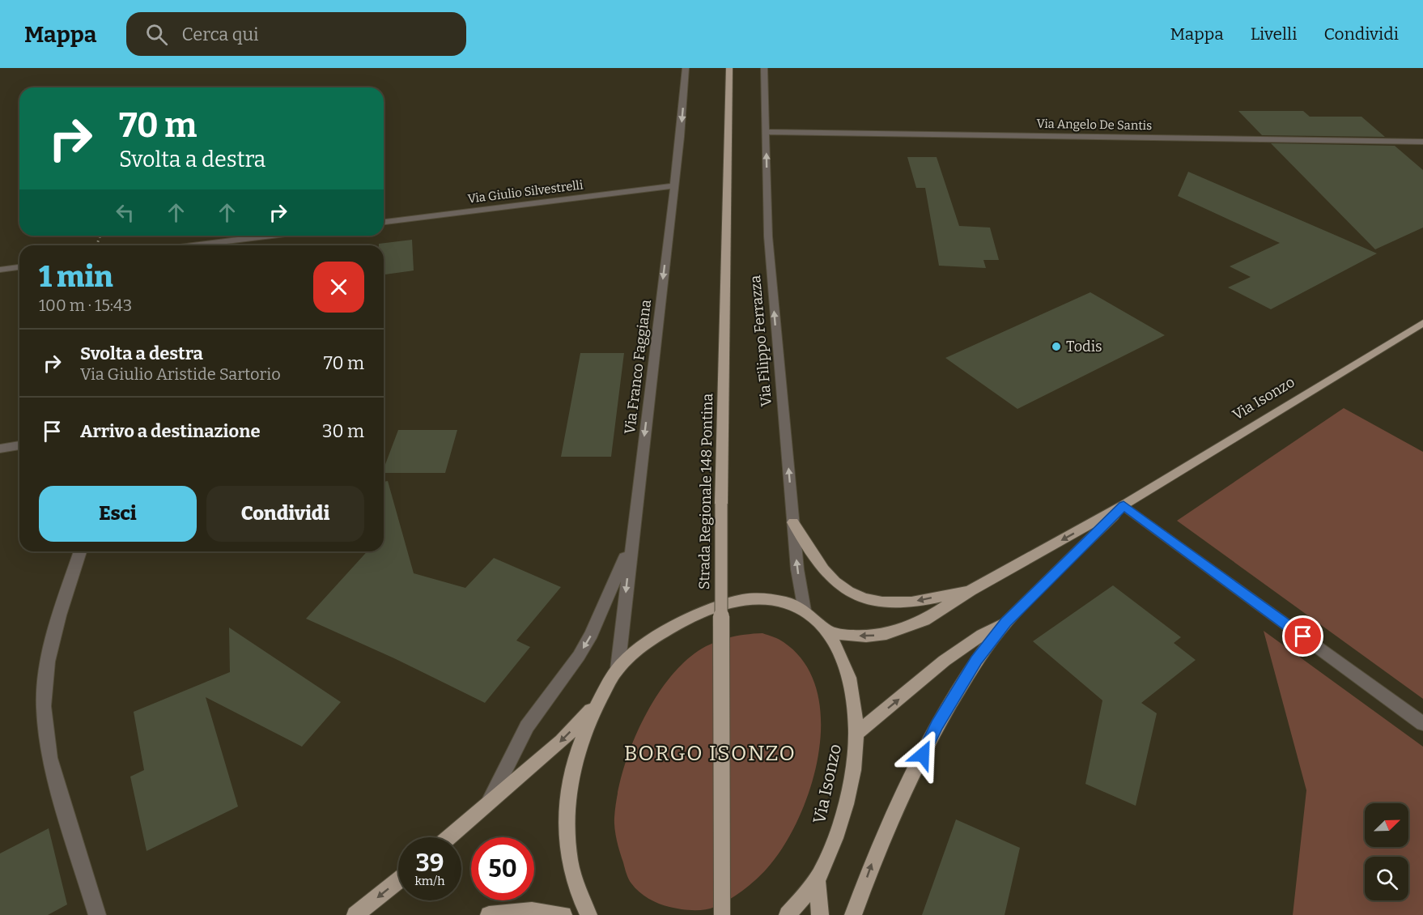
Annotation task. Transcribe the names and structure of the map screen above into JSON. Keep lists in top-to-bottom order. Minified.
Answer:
{"streets":{"main road":["Via Isonzo","Strada Regionale 148 Pontina"],"street":["Via Angelo De Santis","Via Giulio Silvestrelli","Via Filippo Ferrazza","Via Franco Faggiana"]},"crossings":[["Via Angelo De Santis","Via Filippo Ferrazza"],["Via Giulio Silvestrelli","Via Franco Faggiana"],["Via Filippo Ferrazza","Via Isonzo"],["Via Franco Faggiana","Via Isonzo"]],"one_way":["Via Filippo Ferrazza","Via Franco Faggiana"],"districts":["BORGO ISONZO"],"places":["Todis"],"north":"top right","page":{"header":"Mappa","search":"Cerca qui","nav":["Mappa","Livelli","Condividi"],"turn":["70 m","Svolta a destra"],"heading":["1 min","100 m · 15:43"],"list":[{"name":"Svolta a destra","note":"Via Giulio Aristide Sartorio","value":"70 m"},{"name":"Arrivo a destinazione","value":"30 m"}],"buttons":["Esci","Condividi"],"speed":"39 km/h","limit":"50"}}
